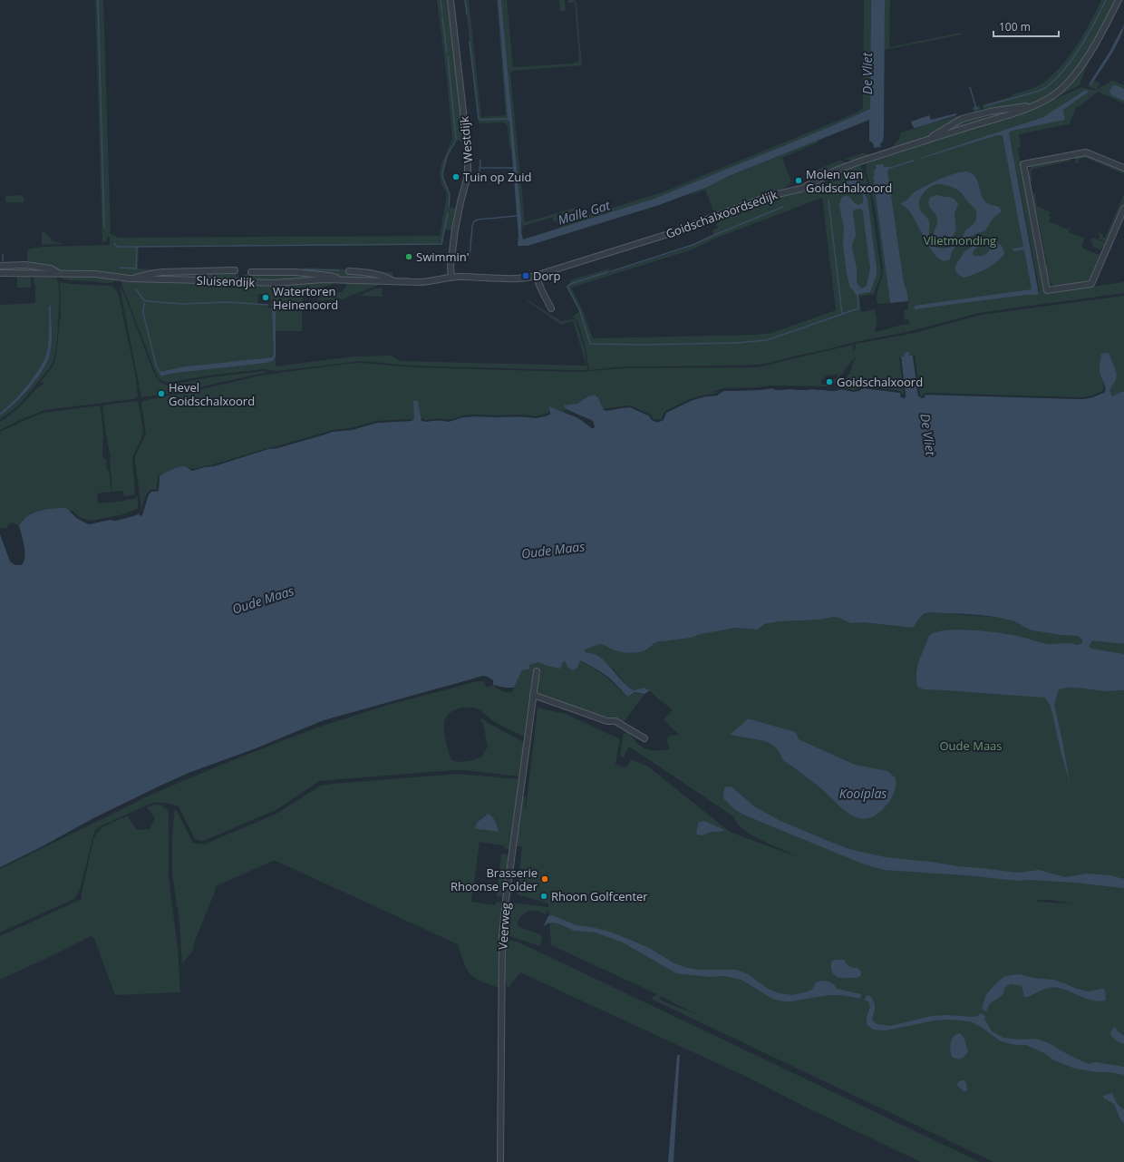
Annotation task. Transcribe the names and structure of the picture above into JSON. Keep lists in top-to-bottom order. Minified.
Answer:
{"streets":{"street":["Westdijk","Goidschalxoordsedijk","Sluisendijk","Veerweg"]},"crossings":[["Westdijk","Goidschalxoordsedijk"],["Westdijk","Sluisendijk"],["Goidschalxoordsedijk","Sluisendijk"]],"water":["De Vliet","Malle Gat","Oude Maas","Kooiplas"],"parks":["Vlietmonding","Oude Maas"],"places":{"other":["Tuin op Zuid","Molen van Goidschalxoord","Swimmin'","Watertoren Heinenoord","Goidschalxoord","Hevel Goidschalxoord","Brasserie Rhoonse Polder","Rhoon Golfcenter"],"transit":["Dorp"]},"scale_bar":"100 m"}
